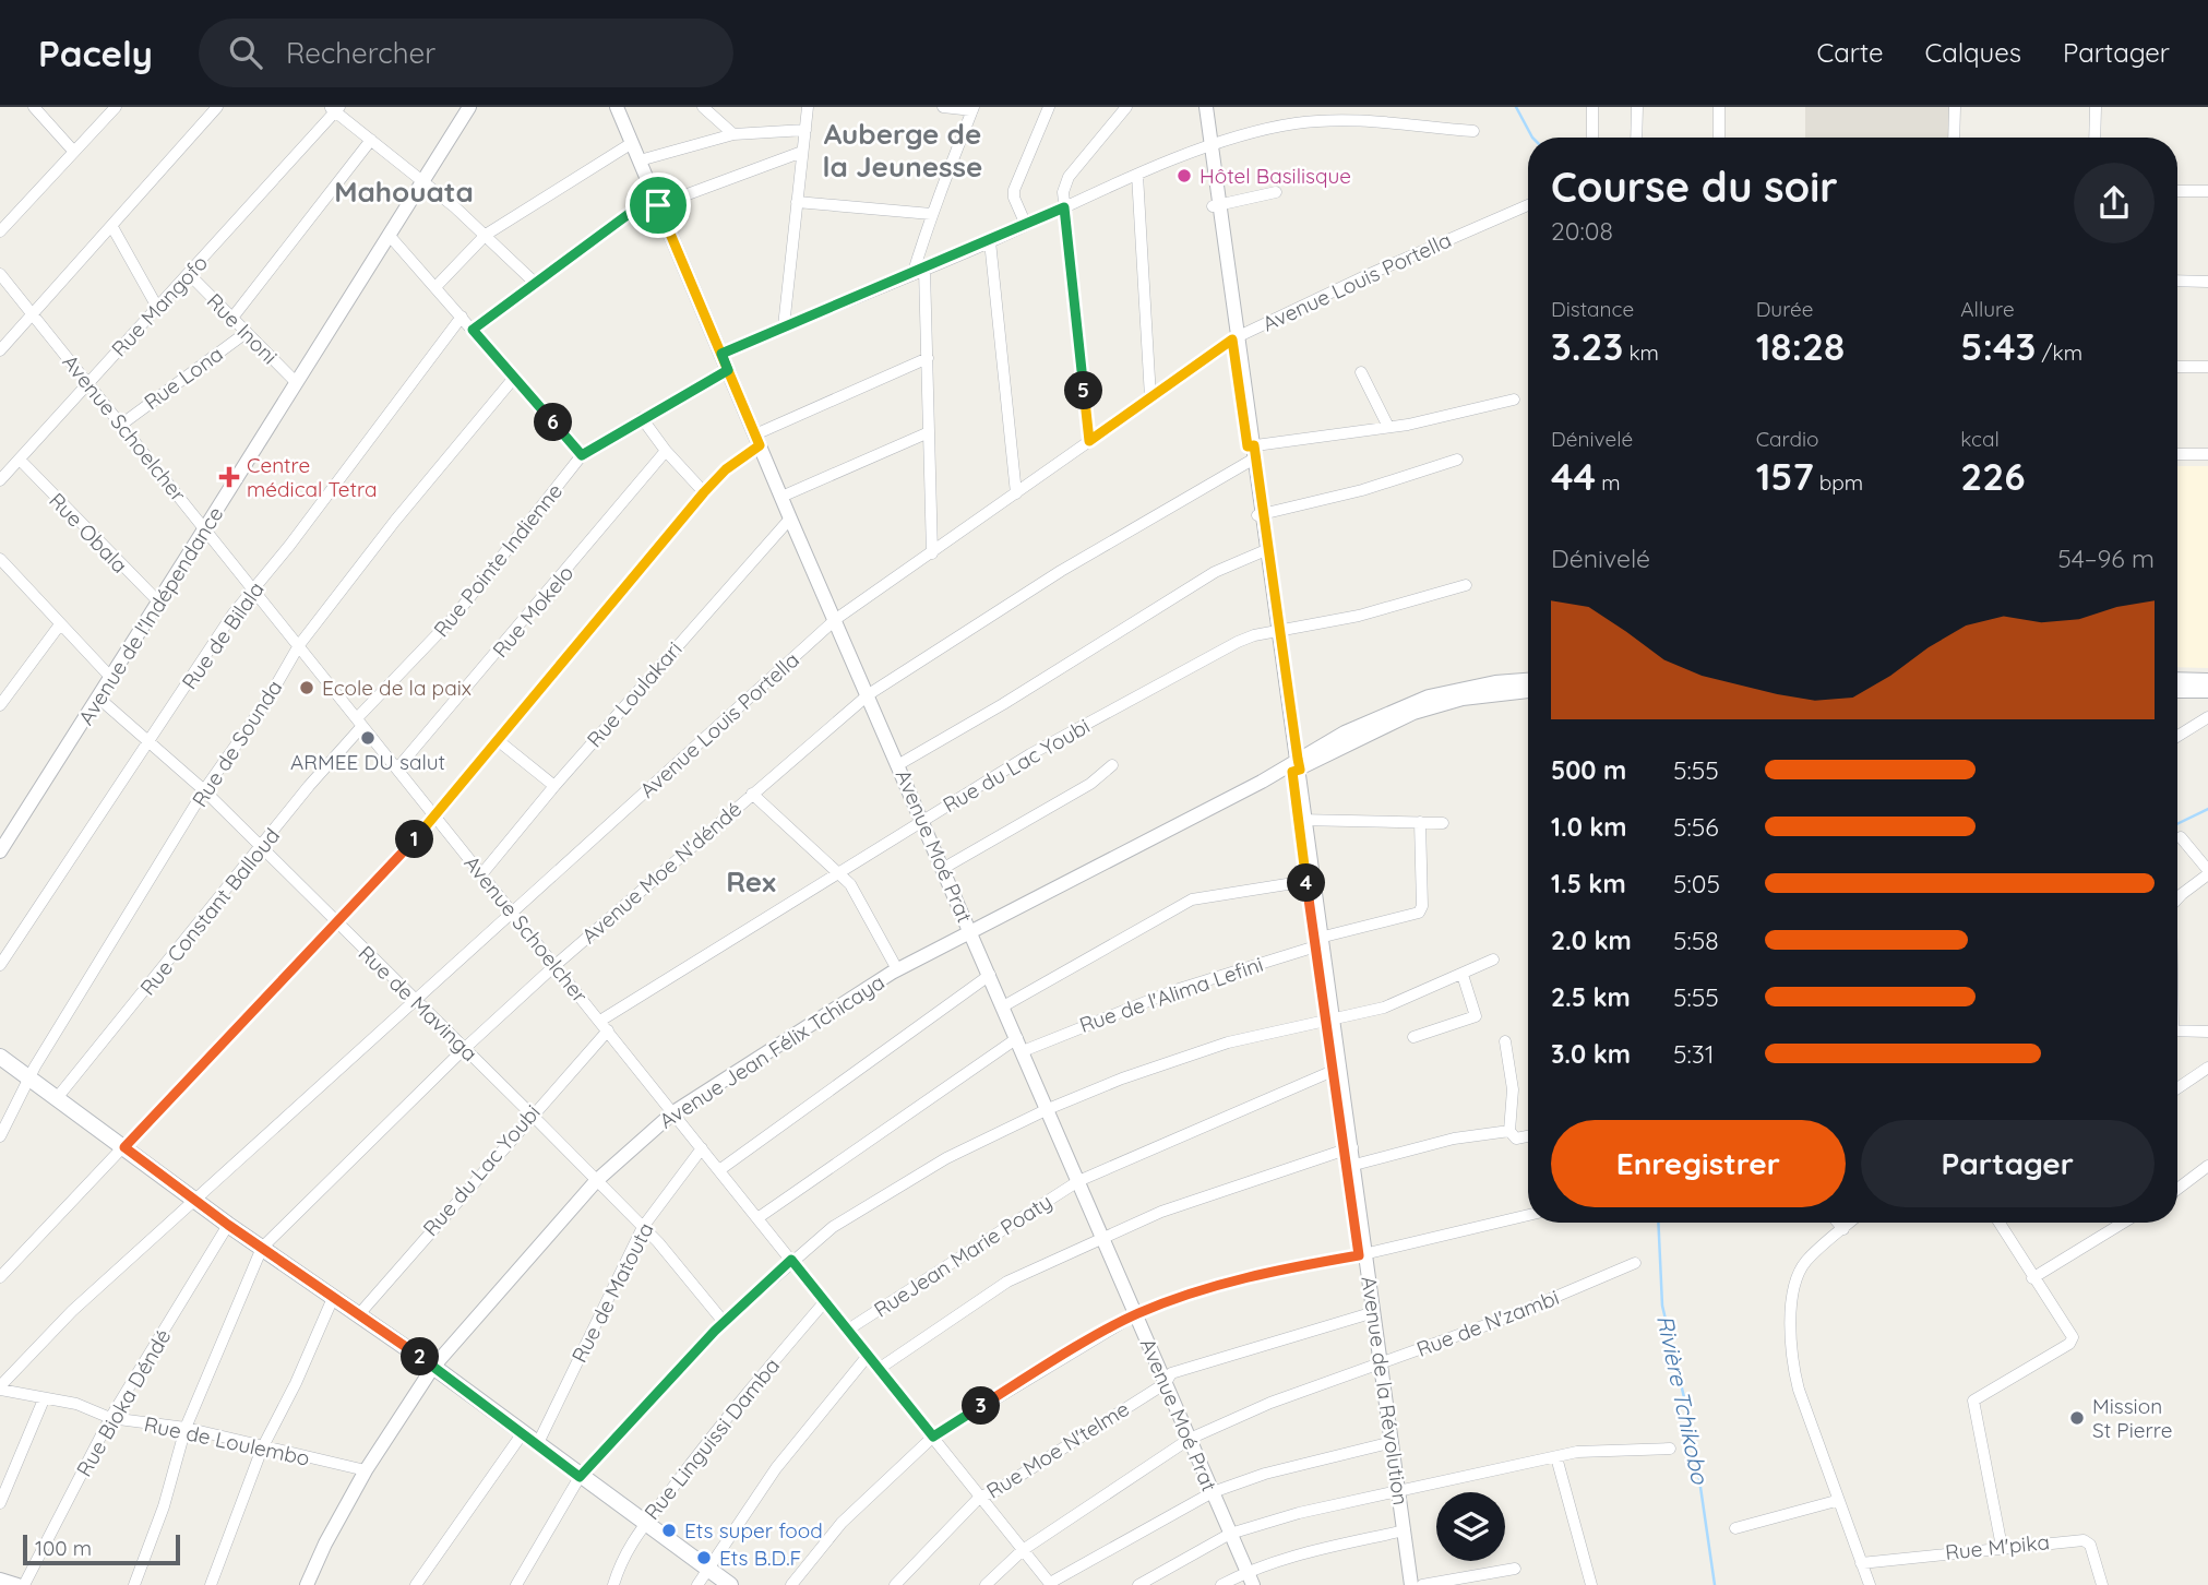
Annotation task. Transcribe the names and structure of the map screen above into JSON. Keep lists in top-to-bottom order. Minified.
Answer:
{"streets":{"street":["Avenue Louis Portella","Rue Mangofo","Rue Inoni","Rue Lona","Avenue Schoelcher","Rue Obala","Rue Pointe Indienne","Rue Mokelo","Avenue de l'Indépendance","Rue de Bilala","Rue Loulakari","Rue de Sounda","Rue du Lac Youbi","Avenue Moé Prat","Avenue Moe N'déndé","Rue Constant Balloud","Rue de l'Alima Lefini","Rue de Mavinga","Avenue Jean Félix Tchicaya","RueJean Marie Poaty","Rue de Matouta","Rue de N'zambi","Avenue de la Révolution","Rue Bioka Déndé","Rue Linguissi Damba","Rue de Loulembo","Rue Moe N'telme","Rue M'pika"]},"crossings":[["Avenue Louis Portella","Avenue Schoelcher"],["Avenue Louis Portella","Avenue Moé Prat"],["Avenue Louis Portella","Rue de Mavinga"],["Avenue Louis Portella","Avenue de la Révolution"],["Avenue Louis Portella","Rue de Loulembo"],["Rue Mangofo","Rue Inoni"],["Rue Mangofo","Avenue Schoelcher"],["Rue Mangofo","Rue Obala"],["Rue Inoni","Rue Lona"],["Rue Inoni","Avenue de l'Indépendance"],["Rue Lona","Avenue Schoelcher"],["Avenue Schoelcher","Rue Pointe Indienne"],["Avenue Schoelcher","Rue Mokelo"],["Avenue Schoelcher","Avenue de l'Indépendance"],["Avenue Schoelcher","Rue de Bilala"],["Avenue Schoelcher","Rue Loulakari"],["Avenue Schoelcher","Rue de Sounda"],["Avenue Schoelcher","Rue du Lac Youbi"],["Avenue Schoelcher","Avenue Moe N'déndé"],["Avenue Schoelcher","Rue Constant Balloud"],["Avenue Schoelcher","Rue de l'Alima Lefini"],["Avenue Schoelcher","Avenue Jean Félix Tchicaya"],["Avenue Schoelcher","RueJean Marie Poaty"],["Avenue Schoelcher","Rue de Matouta"],["Avenue Schoelcher","Rue de N'zambi"],["Avenue Schoelcher","Rue Linguissi Damba"],["Avenue Schoelcher","Rue Moe N'telme"],["Rue Obala","Avenue de l'Indépendance"],["Rue Pointe Indienne","Avenue Moé Prat"],["Rue Pointe Indienne","Rue Constant Balloud"],["Avenue de l'Indépendance","Rue de Mavinga"],["Rue de Bilala","Rue de Mavinga"],["Rue Loulakari","Avenue Moé Prat"],["Rue de Sounda","Rue de Mavinga"],["Rue du Lac Youbi","Avenue Moé Prat"],["Rue du Lac Youbi","Rue de Mavinga"],["Rue du Lac Youbi","Avenue de la Révolution"],["Avenue Moé Prat","Avenue Moe N'déndé"],["Avenue Moé Prat","Rue de l'Alima Lefini"],["Avenue Moé Prat","Avenue Jean Félix Tchicaya"],["Avenue Moé Prat","RueJean Marie Poaty"],["Avenue Moé Prat","Rue de N'zambi"],["Avenue Moé Prat","Rue Moe N'telme"],["Avenue Moe N'déndé","Rue de Mavinga"],["Avenue Moe N'déndé","Avenue de la Révolution"],["Avenue Moe N'déndé","Rue de Loulembo"],["Rue Constant Balloud","Rue de Mavinga"],["Rue de l'Alima Lefini","Avenue de la Révolution"],["Rue de Mavinga","Avenue Jean Félix Tchicaya"],["Rue de Mavinga","Rue de Matouta"],["Avenue Jean Félix Tchicaya","Avenue de la Révolution"],["Avenue Jean Félix Tchicaya","Rue de Loulembo"],["RueJean Marie Poaty","Avenue de la Révolution"],["Rue de N'zambi","Avenue de la Révolution"],["Avenue de la Révolution","Rue Moe N'telme"],["Rue Bioka Déndé","Rue de Loulembo"]],"districts":["Auberge de la Jeunesse","Mahouata","Rex"],"water":["Rivière Tchikobo"],"places":{"other":["Hôtel Basilisque","Ecole de la paix","ARMEE DU salut","Mission St Pierre","Ets super food","Ets B.D.F"],"health":["Centre médical Tetra"]},"scale_bar":"100 m","page":{"header":"Pacely","search":"Rechercher","nav":["Carte","Calques","Partager"],"heading":["Course du soir","20:08"],"stats":[["Distance","3.23 km"],["Durée","18:28"],["Allure","5:43 /km"],["Dénivelé","44 m"],["Cardio","157 bpm"],["kcal","226"]],"pins":["5","6","1","4","2","3"],"chart":["Dénivelé","54–96 m"],"list":[{"name":"500 m","note":"5:55"},{"name":"1.0 km","note":"5:56"},{"name":"1.5 km","note":"5:05"},{"name":"2.0 km","note":"5:58"},{"name":"2.5 km","note":"5:55"},{"name":"3.0 km","note":"5:31"}],"buttons":["Enregistrer","Partager"],"scale":"100 m"}}
